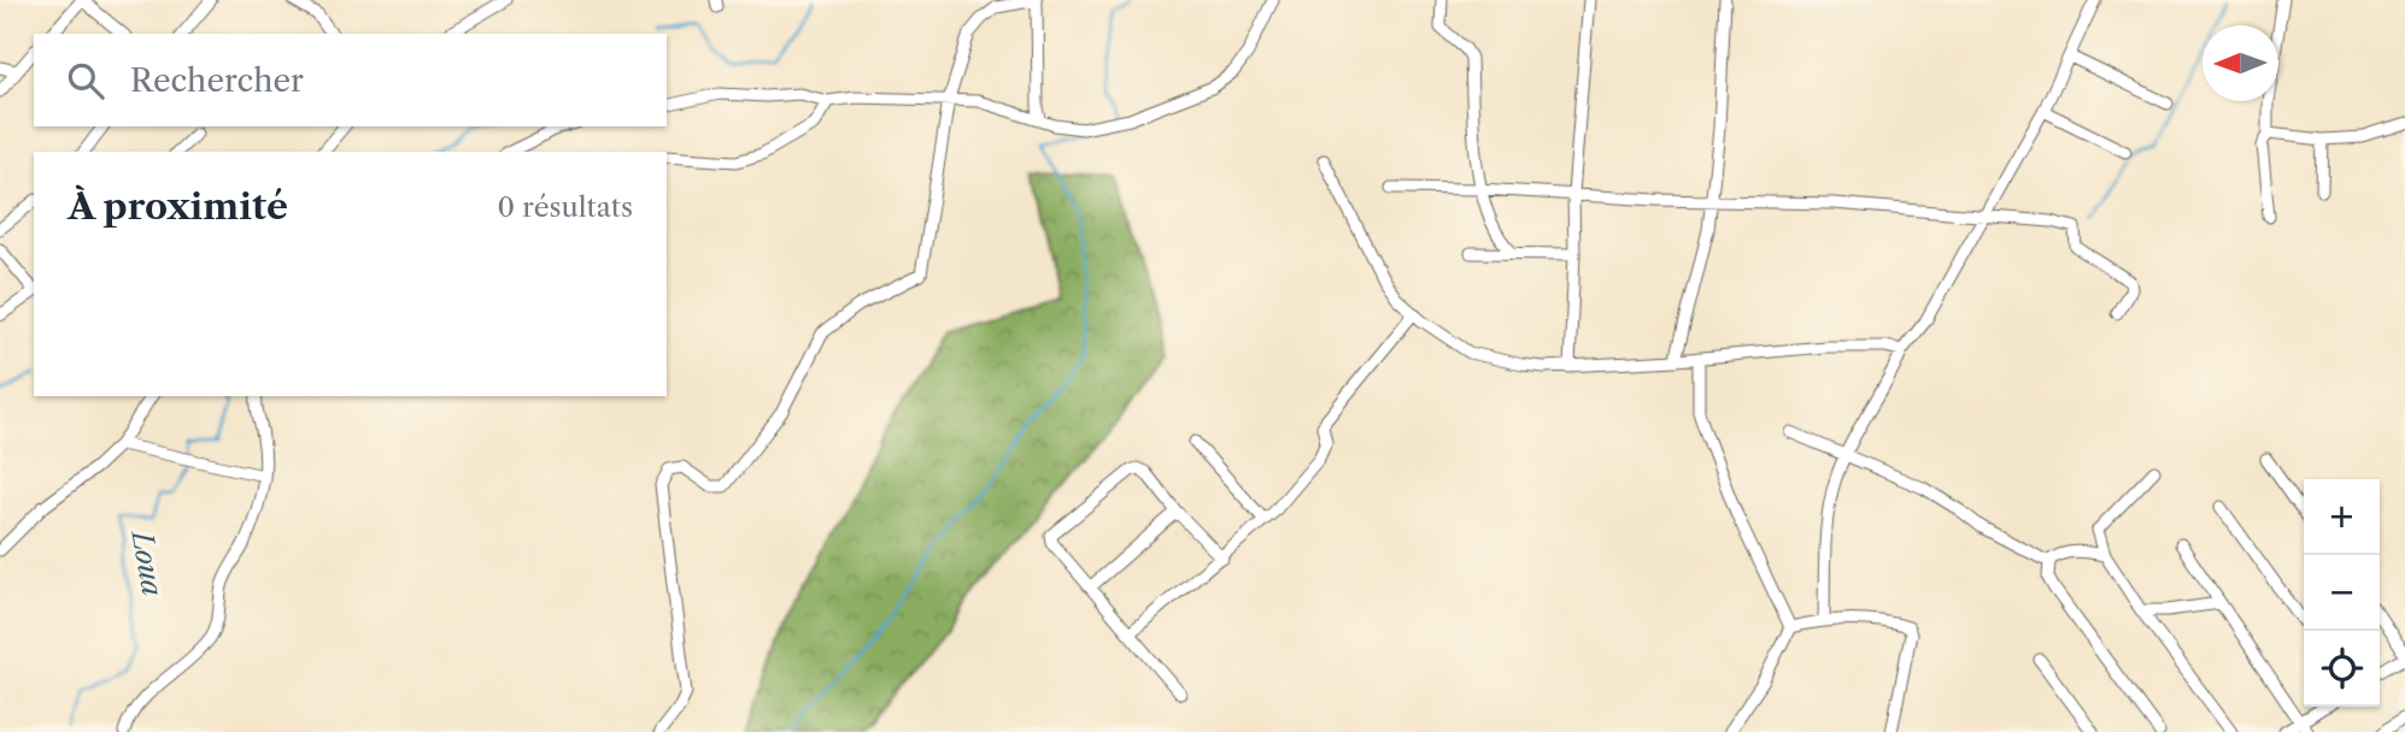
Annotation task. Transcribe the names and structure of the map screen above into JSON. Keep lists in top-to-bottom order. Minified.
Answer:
{"water":["Loua"],"north":"left","page":{"search":"Rechercher","heading":["À proximité","0 résultats"],"map_buttons":["+","−"]}}
